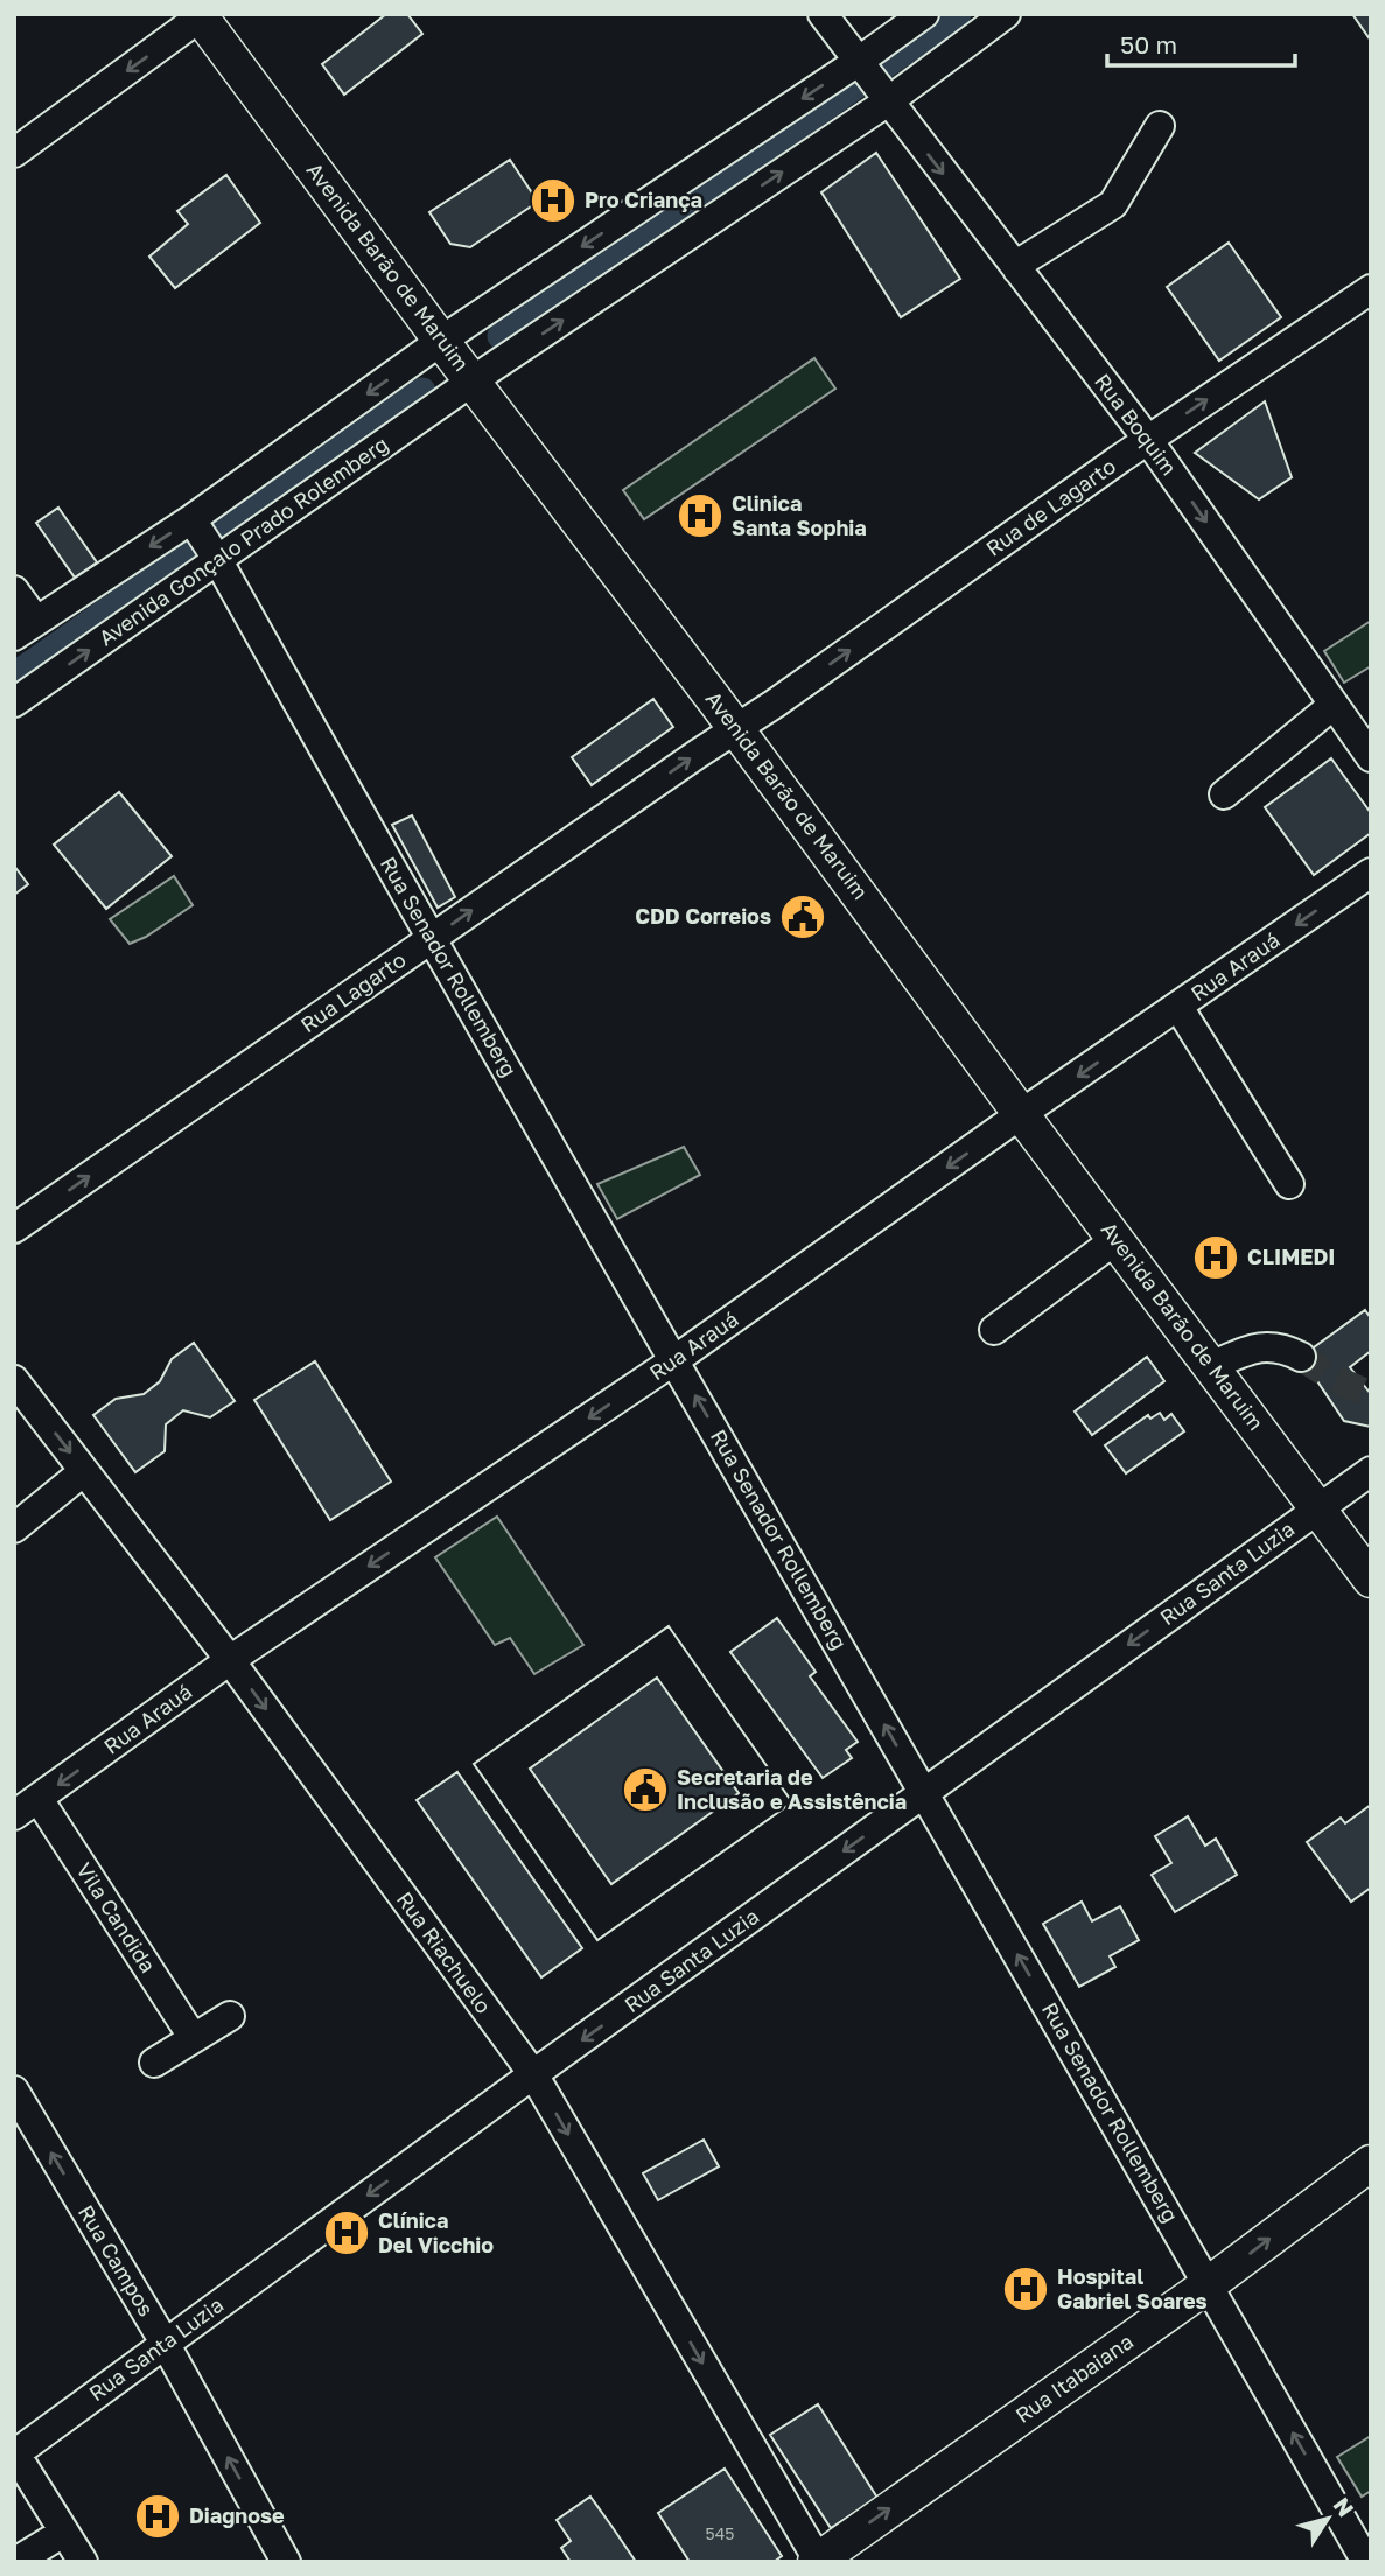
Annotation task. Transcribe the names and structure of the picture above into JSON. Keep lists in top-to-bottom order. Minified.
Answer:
{"streets":{"main road":["Avenida Barão de Maruim","Rua Itabaiana"],"street":["Rua Boquim","Rua de Lagarto","Avenida Gonçalo Prado Rolemberg","Rua Senador Rollemberg","Rua Arauá","Rua Lagarto","Rua Santa Luzia","Vila Candida","Rua Riachuelo","Rua Campos"]},"crossings":[["Avenida Barão de Maruim","Avenida Gonçalo Prado Rolemberg"],["Avenida Barão de Maruim","Rua Arauá"],["Avenida Barão de Maruim","Rua Lagarto"],["Avenida Barão de Maruim","Rua Santa Luzia"],["Rua Boquim","Rua de Lagarto"],["Rua Boquim","Avenida Gonçalo Prado Rolemberg"],["Rua de Lagarto","Rua Lagarto"],["Avenida Gonçalo Prado Rolemberg","Rua Senador Rollemberg"],["Rua Senador Rollemberg","Rua Arauá"],["Rua Senador Rollemberg","Rua Lagarto"],["Rua Senador Rollemberg","Rua Santa Luzia"],["Rua Senador Rollemberg","Rua Itabaiana"],["Rua Arauá","Vila Candida"],["Rua Arauá","Rua Riachuelo"],["Rua Santa Luzia","Rua Riachuelo"],["Rua Santa Luzia","Rua Campos"],["Rua Riachuelo","Rua Itabaiana"]],"one_way":["Rua Boquim","Rua de Lagarto","Rua Senador Rollemberg","Rua Arauá","Rua Lagarto","Rua Santa Luzia","Rua Riachuelo","Rua Campos","Rua Itabaiana"],"places":{"hospital":["Pro Criança","Clinica Santa Sophia","CLIMEDI","Clínica Del Vicchio","Hospital Gabriel Soares","Diagnose"],"public building":["CDD Correios","Secretaria de Inclusão e Assistência"]},"house_numbers":["545"],"scale_bar":"50 m","north":"top right"}
